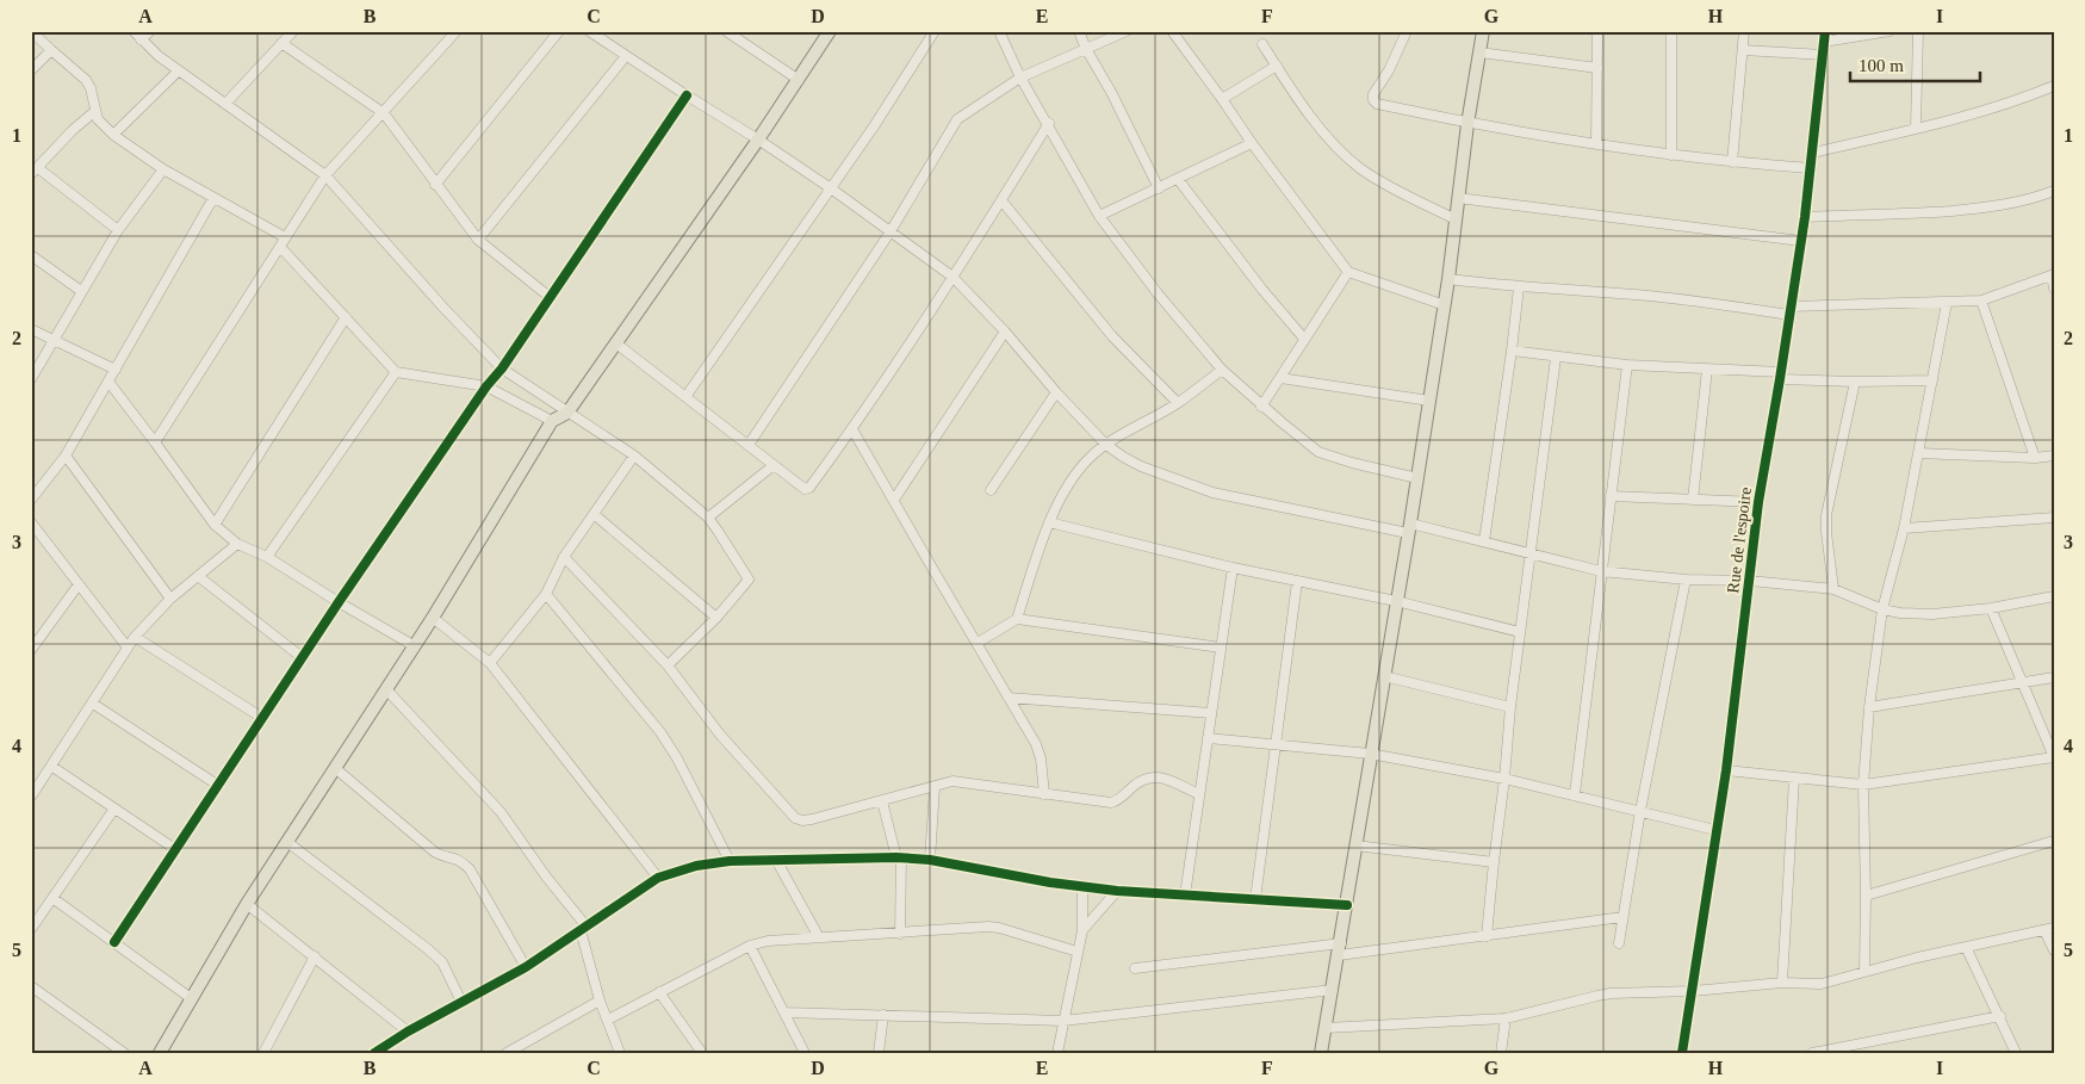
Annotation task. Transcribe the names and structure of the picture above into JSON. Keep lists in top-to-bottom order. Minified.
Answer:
{"streets":{"street":["Rue de l'espoire"]},"scale_bar":"100 m","grid":{"columns":["A","B","C","D","E","F","G","H","I"],"rows":["1","2","3","4","5"]}}
